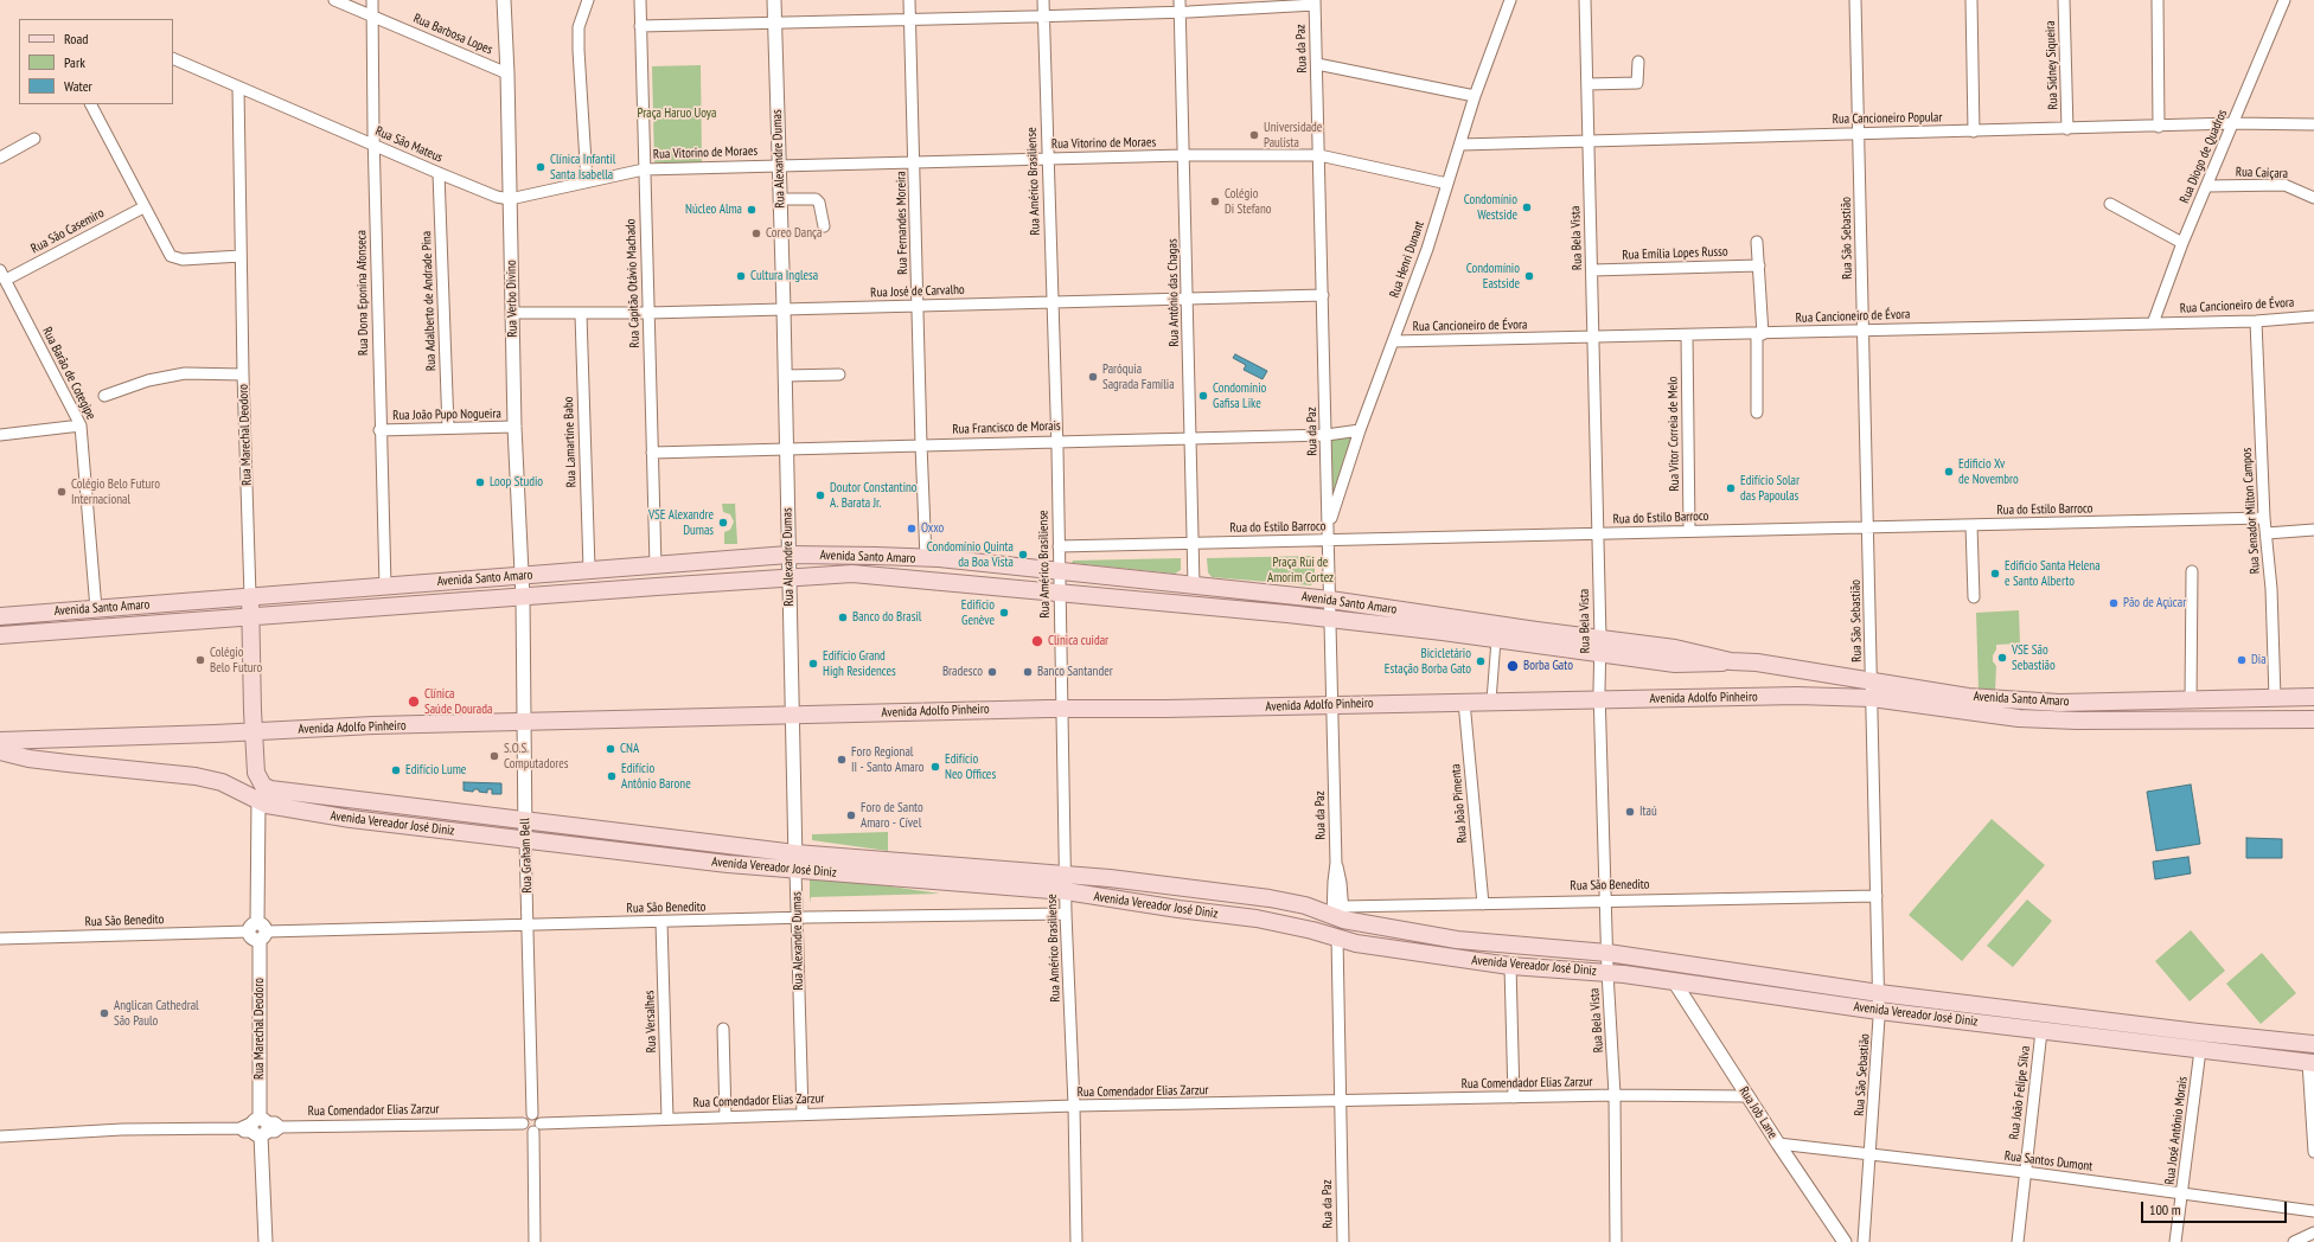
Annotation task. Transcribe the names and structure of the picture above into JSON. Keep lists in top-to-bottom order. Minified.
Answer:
{"streets":{"main road":["Rua Marechal Deodoro","Avenida Santo Amaro","Avenida Adolfo Pinheiro","Avenida Vereador José Diniz"],"street":["Rua Barbosa Lopes","Rua da Paz","Rua Sidney Siqueira","Rua Cancioneiro Popular","Rua Vitorino de Moraes","Rua São Mateus","Rua Diogo de Quadros","Rua Alexandre Dumas","Rua Caiçara","Rua Américo Brasiliense","Rua Fernandes Moreira","Rua São Casemiro","Rua Bela Vista","Rua São Sebastião","Rua Emília Lopes Russo","Rua Henri Dunant","Rua Capitão Otávio Machado","Rua José de Carvalho","Rua Dona Eponina Afonseca","Rua Antônio das Chagas","Rua Verbo Divino","Rua Adalberto de Andrade Pina","Rua Cancioneiro de Évora","Rua Barão de Cotegipe","Rua João Pupo Nogueira","Rua Francisco de Morais","Rua Vitor Correia de Melo","Rua Lamartine Babo","Rua do Estilo Barroco","Rua Senador Milton Campos","Rua João Pimenta","Rua Graham Bell","Rua São Benedito","Rua Versalhes","Rua Comendador Elias Zarzur","Rua João Felipe Silva","Rua Job Lane","Rua José Antônio Morais","Rua Santos Dumont"]},"crossings":[["Rua Barbosa Lopes","Rua Dona Eponina Afonseca"],["Rua Barbosa Lopes","Rua Verbo Divino"],["Rua da Paz","Rua Vitorino de Moraes"],["Rua da Paz","Rua Henri Dunant"],["Rua da Paz","Rua José de Carvalho"],["Rua da Paz","Rua Francisco de Morais"],["Rua da Paz","Rua do Estilo Barroco"],["Rua da Paz","Avenida Santo Amaro"],["Rua da Paz","Avenida Adolfo Pinheiro"],["Rua da Paz","Avenida Vereador José Diniz"],["Rua da Paz","Rua São Benedito"],["Rua da Paz","Rua Comendador Elias Zarzur"],["Rua Sidney Siqueira","Rua Cancioneiro Popular"],["Rua Cancioneiro Popular","Rua Diogo de Quadros"],["Rua Cancioneiro Popular","Rua Bela Vista"],["Rua Cancioneiro Popular","Rua São Sebastião"],["Rua Cancioneiro Popular","Rua Henri Dunant"],["Rua Vitorino de Moraes","Rua São Mateus"],["Rua Vitorino de Moraes","Rua Alexandre Dumas"],["Rua Vitorino de Moraes","Rua Américo Brasiliense"],["Rua Vitorino de Moraes","Rua Fernandes Moreira"],["Rua Vitorino de Moraes","Rua Henri Dunant"],["Rua Vitorino de Moraes","Rua Capitão Otávio Machado"],["Rua Vitorino de Moraes","Rua Antônio das Chagas"],["Rua São Mateus","Rua Capitão Otávio Machado"],["Rua São Mateus","Rua Dona Eponina Afonseca"],["Rua São Mateus","Rua Verbo Divino"],["Rua São Mateus","Rua Adalberto de Andrade Pina"],["Rua São Mateus","Rua Marechal Deodoro"],["Rua Diogo de Quadros","Rua Caiçara"],["Rua Diogo de Quadros","Rua Cancioneiro de Évora"],["Rua Alexandre Dumas","Rua José de Carvalho"],["Rua Alexandre Dumas","Rua Francisco de Morais"],["Rua Alexandre Dumas","Avenida Santo Amaro"],["Rua Alexandre Dumas","Avenida Adolfo Pinheiro"],["Rua Alexandre Dumas","Avenida Vereador José Diniz"],["Rua Alexandre Dumas","Rua São Benedito"],["Rua Alexandre Dumas","Rua Comendador Elias Zarzur"],["Rua Américo Brasiliense","Rua José de Carvalho"],["Rua Américo Brasiliense","Rua Francisco de Morais"],["Rua Américo Brasiliense","Rua do Estilo Barroco"],["Rua Américo Brasiliense","Avenida Santo Amaro"],["Rua Américo Brasiliense","Avenida Adolfo Pinheiro"],["Rua Américo Brasiliense","Avenida Vereador José Diniz"],["Rua Américo Brasiliense","Rua São Benedito"],["Rua Américo Brasiliense","Rua Comendador Elias Zarzur"],["Rua Fernandes Moreira","Rua José de Carvalho"],["Rua Fernandes Moreira","Rua Francisco de Morais"],["Rua Fernandes Moreira","Avenida Santo Amaro"],["Rua São Casemiro","Rua Barão de Cotegipe"],["Rua Bela Vista","Rua Emília Lopes Russo"],["Rua Bela Vista","Rua Cancioneiro de Évora"],["Rua Bela Vista","Rua do Estilo Barroco"],["Rua Bela Vista","Avenida Santo Amaro"],["Rua Bela Vista","Avenida Adolfo Pinheiro"],["Rua Bela Vista","Avenida Vereador José Diniz"],["Rua Bela Vista","Rua São Benedito"],["Rua Bela Vista","Rua Comendador Elias Zarzur"],["Rua São Sebastião","Rua Cancioneiro de Évora"],["Rua São Sebastião","Rua do Estilo Barroco"],["Rua São Sebastião","Avenida Santo Amaro"],["Rua São Sebastião","Avenida Adolfo Pinheiro"],["Rua São Sebastião","Avenida Vereador José Diniz"],["Rua São Sebastião","Rua São Benedito"],["Rua São Sebastião","Rua Santos Dumont"],["Rua Henri Dunant","Rua Cancioneiro de Évora"],["Rua Henri Dunant","Rua Francisco de Morais"],["Rua Capitão Otávio Machado","Rua José de Carvalho"],["Rua Capitão Otávio Machado","Rua Francisco de Morais"],["Rua Capitão Otávio Machado","Avenida Santo Amaro"],["Rua José de Carvalho","Rua Antônio das Chagas"],["Rua José de Carvalho","Rua Verbo Divino"],["Rua José de Carvalho","Rua Lamartine Babo"],["Rua Dona Eponina Afonseca","Rua João Pupo Nogueira"],["Rua Dona Eponina Afonseca","Avenida Santo Amaro"],["Rua Antônio das Chagas","Rua Francisco de Morais"],["Rua Antônio das Chagas","Rua do Estilo Barroco"],["Rua Antônio das Chagas","Avenida Santo Amaro"],["Rua Verbo Divino","Rua João Pupo Nogueira"],["Rua Verbo Divino","Avenida Santo Amaro"],["Rua Verbo Divino","Rua Graham Bell"],["Rua Adalberto de Andrade Pina","Rua João Pupo Nogueira"],["Rua Cancioneiro de Évora","Rua Vitor Correia de Melo"],["Rua Cancioneiro de Évora","Rua Senador Milton Campos"],["Rua Barão de Cotegipe","Avenida Santo Amaro"],["Rua Vitor Correia de Melo","Rua do Estilo Barroco"],["Rua Marechal Deodoro","Avenida Santo Amaro"],["Rua Marechal Deodoro","Avenida Adolfo Pinheiro"],["Rua Marechal Deodoro","Avenida Vereador José Diniz"],["Rua Marechal Deodoro","Rua São Benedito"],["Rua Marechal Deodoro","Rua Comendador Elias Zarzur"],["Rua Lamartine Babo","Avenida Santo Amaro"],["Rua do Estilo Barroco","Rua Senador Milton Campos"],["Rua Senador Milton Campos","Avenida Santo Amaro"],["Avenida Santo Amaro","Avenida Adolfo Pinheiro"],["Avenida Santo Amaro","Rua Graham Bell"],["Avenida Adolfo Pinheiro","Rua João Pimenta"],["Avenida Adolfo Pinheiro","Rua Graham Bell"],["Rua João Pimenta","Rua São Benedito"],["Avenida Vereador José Diniz","Rua Graham Bell"],["Avenida Vereador José Diniz","Rua São Benedito"],["Avenida Vereador José Diniz","Rua João Felipe Silva"],["Avenida Vereador José Diniz","Rua Job Lane"],["Avenida Vereador José Diniz","Rua José Antônio Morais"],["Rua Graham Bell","Rua São Benedito"],["Rua Graham Bell","Rua Comendador Elias Zarzur"],["Rua São Benedito","Rua Versalhes"],["Rua Versalhes","Rua Comendador Elias Zarzur"],["Rua Comendador Elias Zarzur","Rua Job Lane"],["Rua João Felipe Silva","Rua Santos Dumont"],["Rua Job Lane","Rua Santos Dumont"],["Rua José Antônio Morais","Rua Santos Dumont"]],"parks":["Praça Haruo Uoya","Praça Rui de Amorim Cortez"],"places":["Universidade Paulista","Clínica Infantil Santa Isabella","Colégio Di Stefano","Condomínio Westside","Núcleo Alma","Coreo Dança","Cultura Inglesa","Condomínio Eastside","Paróquia Sagrada Família","Condomínio Gafisa Like","Edificio Xv de Novembro","Loop Studio","Edifício Solar das Papoulas","Colégio Belo Futuro Internacional","Doutor Constantino A. Barata Jr.","VSE Alexandre Dumas","Oxxo","Condomínio Quinta da Boa Vista","Edificio Santa Helena e Santo Alberto","Pão de Açúcar","Edifício Genève","Banco do Brasil","Clinica cuidar","VSE São Sebastião","Colégio Belo Futuro","Dia","Bicicletário Estação Borba Gato","Edifício Grand High Residences","Borba Gato","Bradesco","Banco Santander","Clínica Saúde Dourada","CNA","S.O.S. Computadores","Foro Regional II - Santo Amaro","Edifício Neo Offices","Edifício Lume","Edifício Antônio Barone","Itaú","Foro de Santo Amaro - Cível","Anglican Cathedral São Paulo"],"legend":["Road","Park","Water"],"scale_bar":"100 m"}
